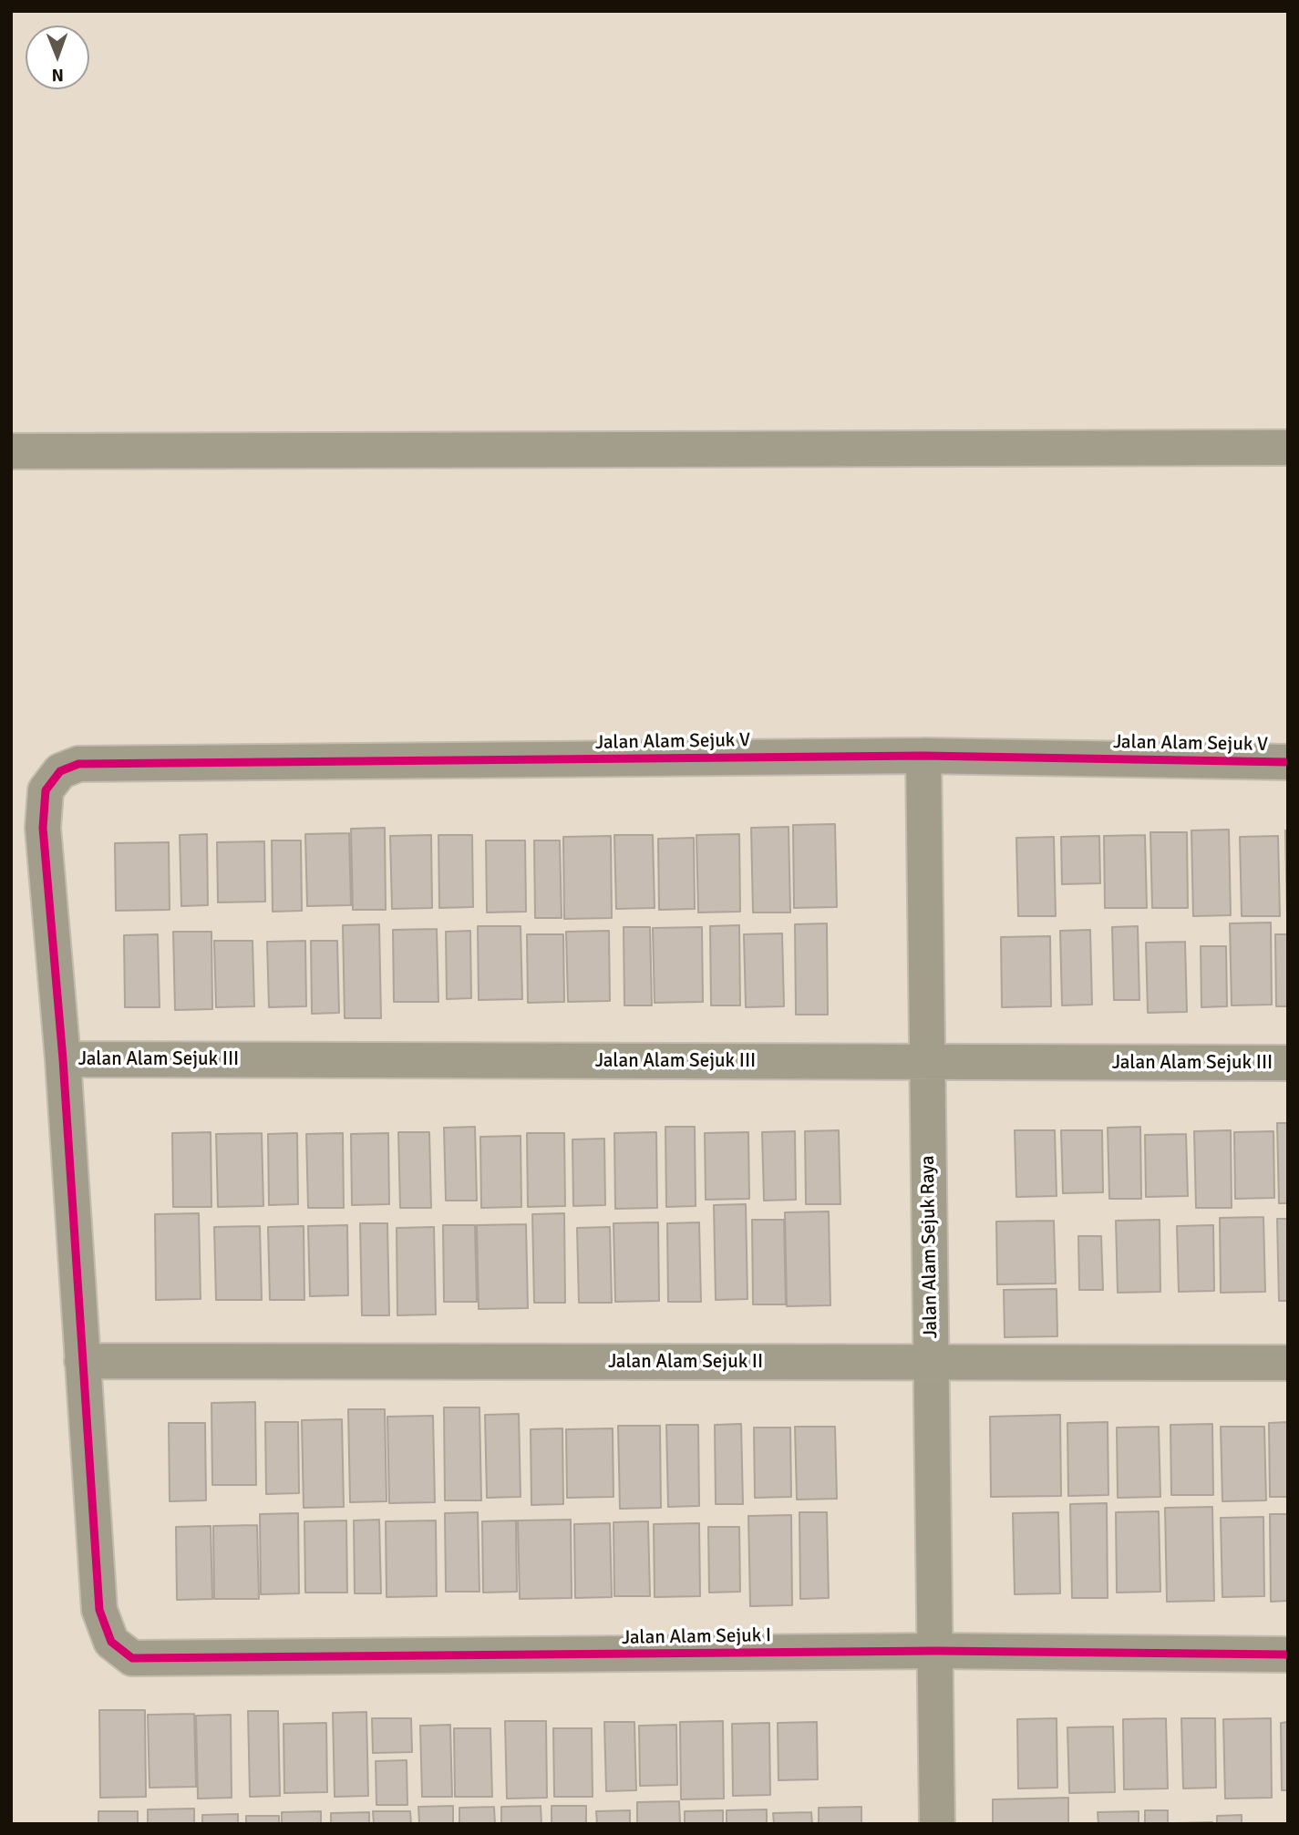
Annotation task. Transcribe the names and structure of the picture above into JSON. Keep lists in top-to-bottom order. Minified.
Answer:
{"streets":{"street":["Jalan Alam Sejuk V","Jalan Alam Sejuk III","Jalan Alam Sejuk Raya","Jalan Alam Sejuk II","Jalan Alam Sejuk I"]},"crossings":[["Jalan Alam Sejuk V","Jalan Alam Sejuk III"],["Jalan Alam Sejuk V","Jalan Alam Sejuk Raya"],["Jalan Alam Sejuk III","Jalan Alam Sejuk Raya"],["Jalan Alam Sejuk Raya","Jalan Alam Sejuk II"],["Jalan Alam Sejuk Raya","Jalan Alam Sejuk I"],["Jalan Alam Sejuk II","Jalan Alam Sejuk I"]],"north":"bottom"}
